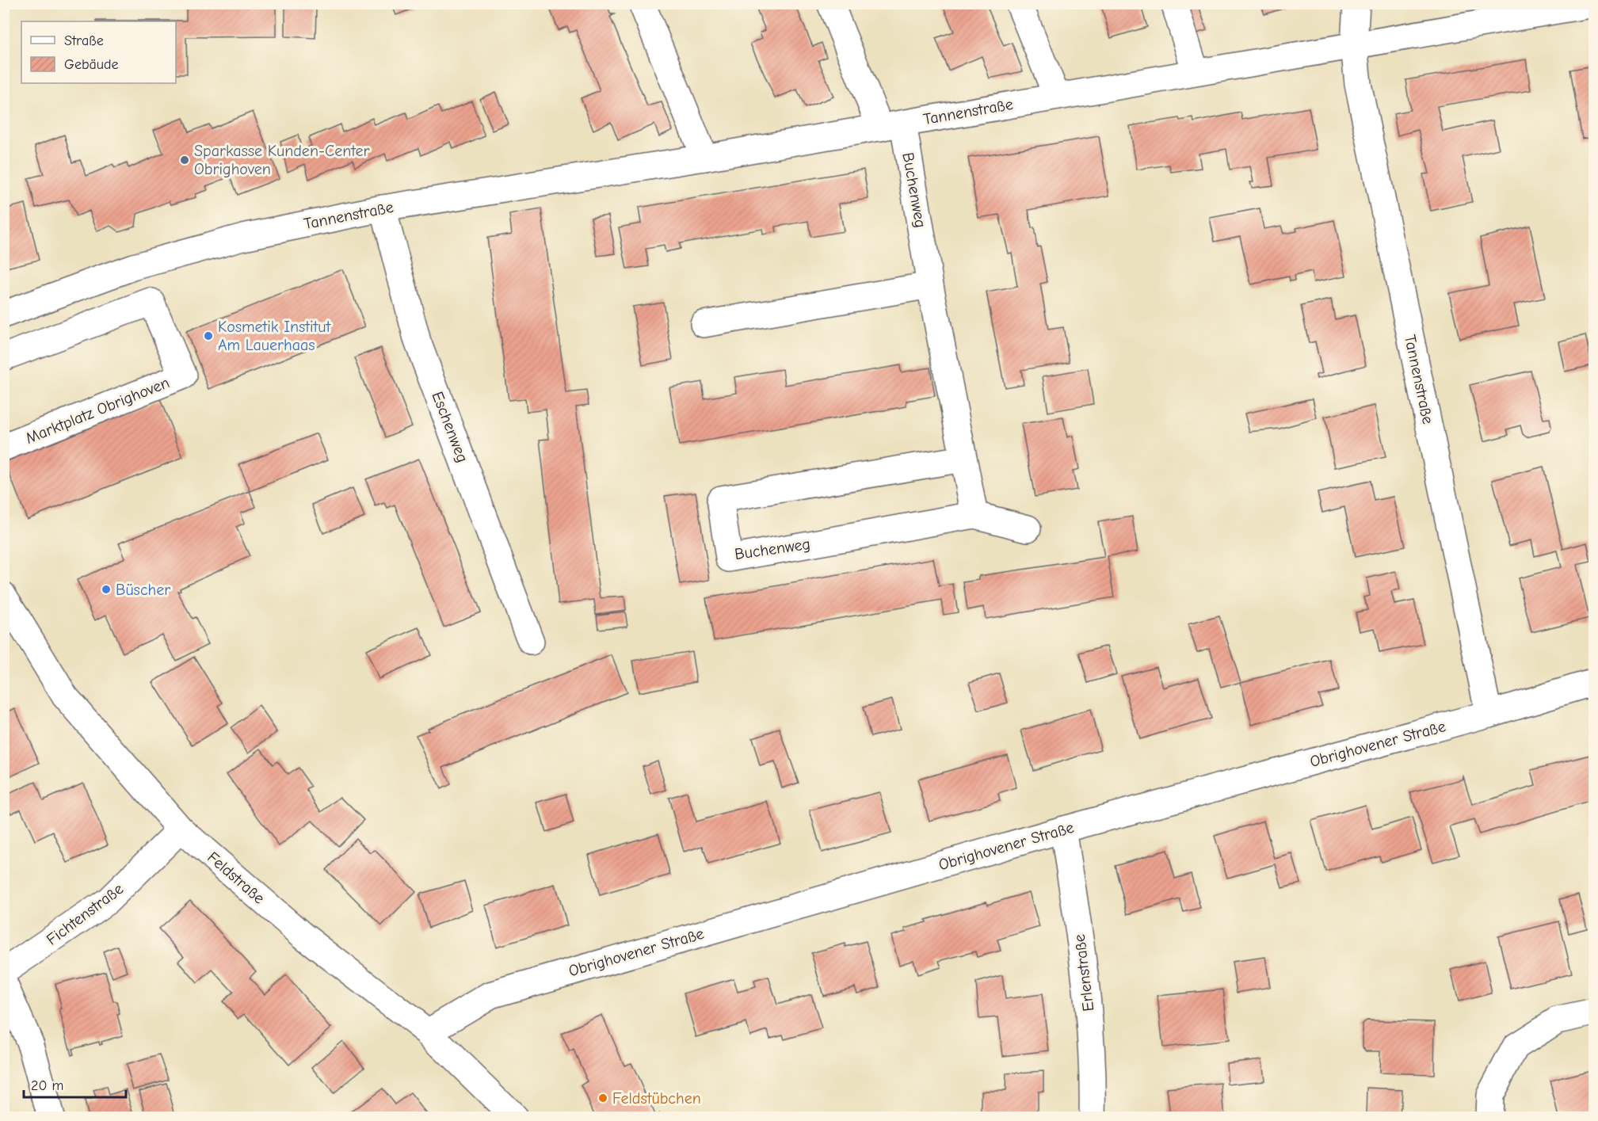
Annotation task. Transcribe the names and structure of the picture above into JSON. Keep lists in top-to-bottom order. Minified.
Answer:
{"streets":{"street":["Tannenstraße","Buchenweg","Marktplatz Obrighoven","Eschenweg","Obrighovener Straße","Feldstraße","Fichtenstraße","Erlenstraße"]},"crossings":[["Tannenstraße","Buchenweg"],["Tannenstraße","Eschenweg"],["Tannenstraße","Obrighovener Straße"],["Obrighovener Straße","Feldstraße"],["Obrighovener Straße","Erlenstraße"],["Feldstraße","Fichtenstraße"]],"places":["Sparkasse Kunden-Center Obrighoven","Kosmetik Institut Am Lauerhaas","Büscher","Feldstübchen"],"legend":["Straße","Gebäude"],"scale_bar":"20 m"}
